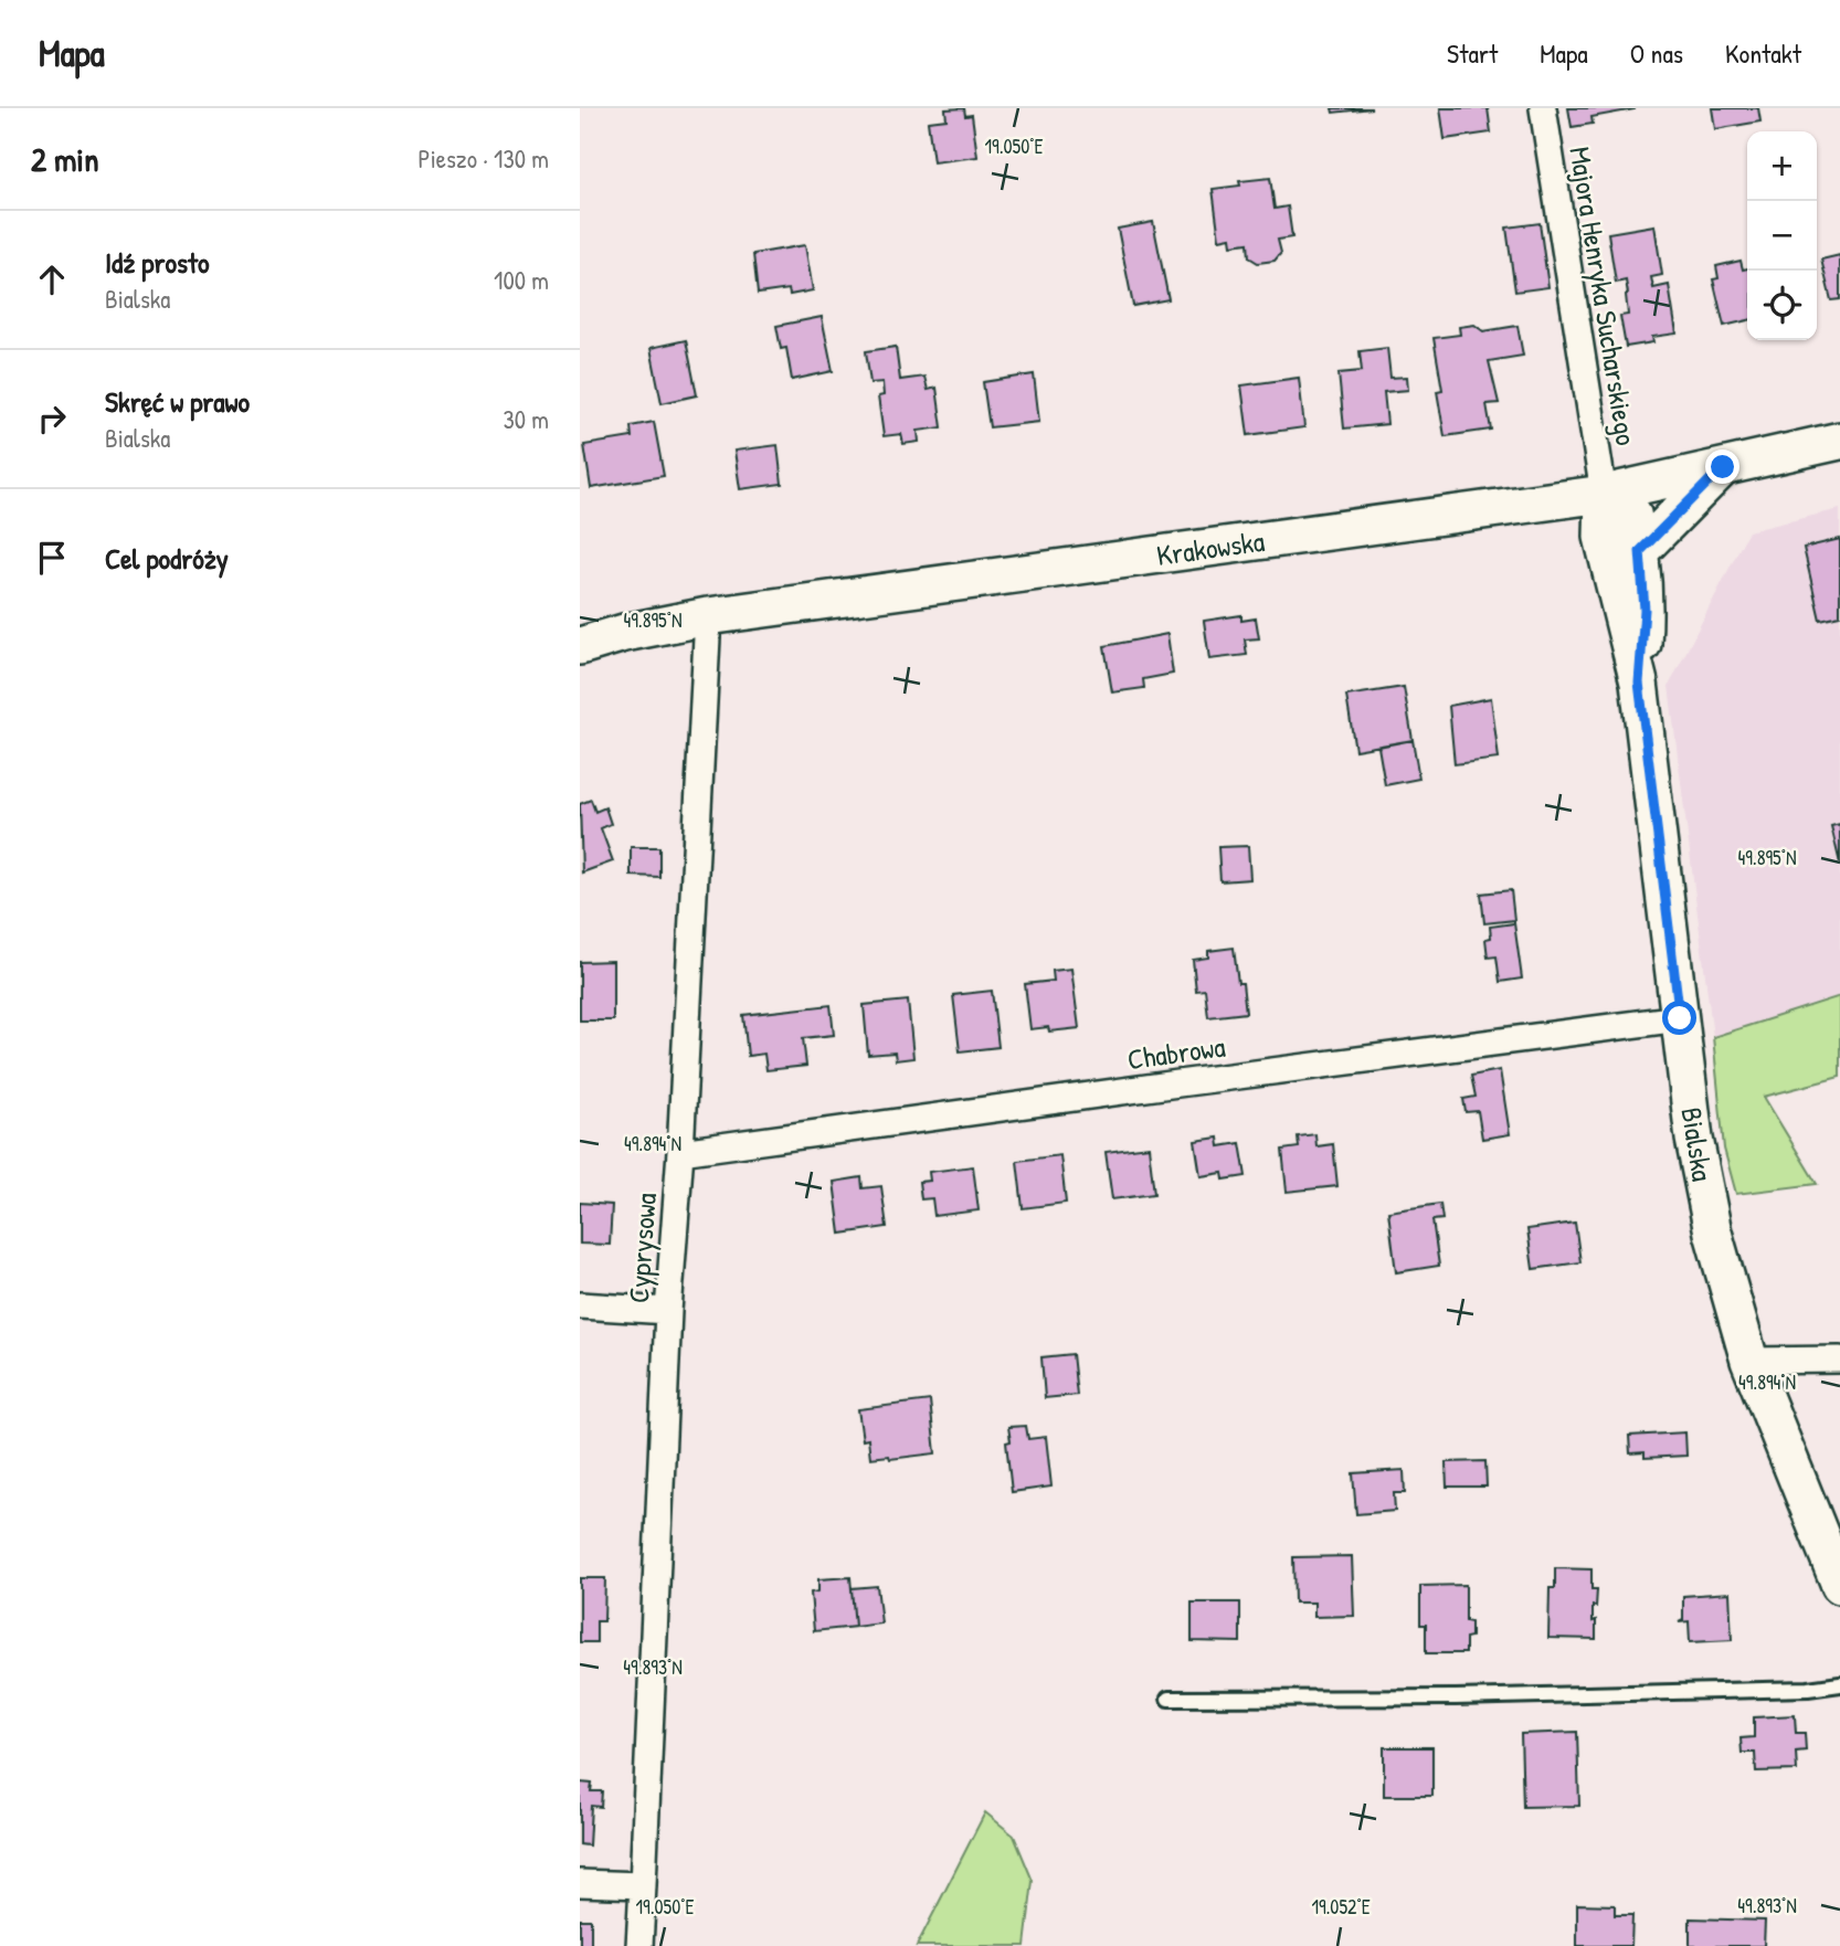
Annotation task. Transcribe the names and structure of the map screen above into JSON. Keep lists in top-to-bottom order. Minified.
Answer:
{"streets":{"street":["Majora Henryka Sucharskiego","Krakowska","Chabrowa","Bialska","Cyprysowa"]},"crossings":[["Majora Henryka Sucharskiego","Krakowska"],["Majora Henryka Sucharskiego","Bialska"],["Krakowska","Bialska"],["Krakowska","Cyprysowa"],["Chabrowa","Bialska"],["Chabrowa","Cyprysowa"]],"page":{"header":"Mapa","nav":["Start","Mapa","O nas","Kontakt"],"heading":["2 min","Pieszo · 130 m"],"map_buttons":["+","−"],"list":[["Idź prosto","Bialska","100 m"],["Skręć w prawo","Bialska","30 m"],"Cel podróży"]},"coordinates":["19.050°E","49.895°N","49.894°N","49.893°N","19.052°E"]}
